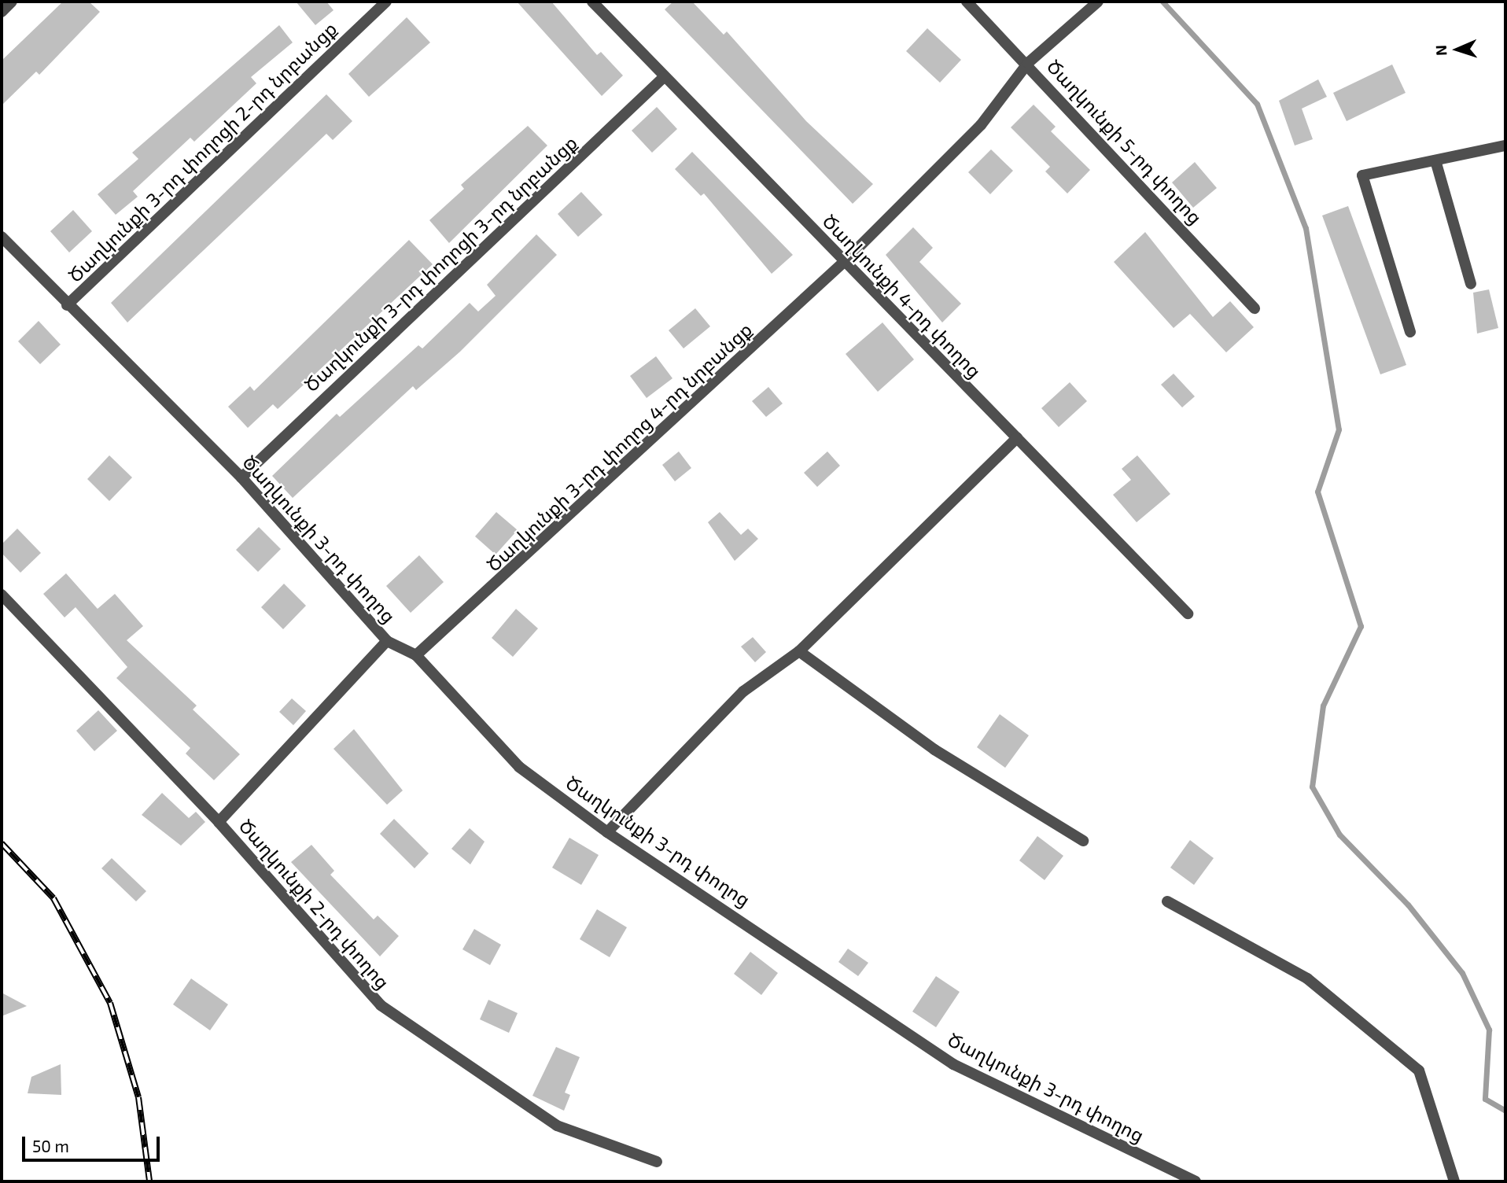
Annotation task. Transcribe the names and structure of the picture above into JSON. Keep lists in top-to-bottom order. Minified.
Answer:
{"streets":{"street":["Ծաղկունքի 5-րդ փողոց","Ծաղկունքի 3-րդ փողոցի 2-րդ նրբանցք","Ծաղկունքի 3-րդ փողոցի 3-րդ նրբանցք","Ծաղկունքի 4-րդ փողոց","Ծաղկունքի 3-րդ փողոց 4-րդ նրբանցք","Ծաղկունքի 3-րդ փողոց","Ծաղկունքի 2-րդ փողոց"]},"crossings":[["Ծաղկունքի 5-րդ փողոց","Ծաղկունքի 3-րդ փողոց 4-րդ նրբանցք"],["Ծաղկունքի 3-րդ փողոցի 2-րդ նրբանցք","Ծաղկունքի 3-րդ փողոց"],["Ծաղկունքի 3-րդ փողոցի 3-րդ նրբանցք","Ծաղկունքի 4-րդ փողոց"],["Ծաղկունքի 3-րդ փողոցի 3-րդ նրբանցք","Ծաղկունքի 3-րդ փողոց"],["Ծաղկունքի 4-րդ փողոց","Ծաղկունքի 3-րդ փողոց 4-րդ նրբանցք"],["Ծաղկունքի 3-րդ փողոց 4-րդ նրբանցք","Ծաղկունքի 3-րդ փողոց"]],"scale_bar":"50 m","north":"left"}
